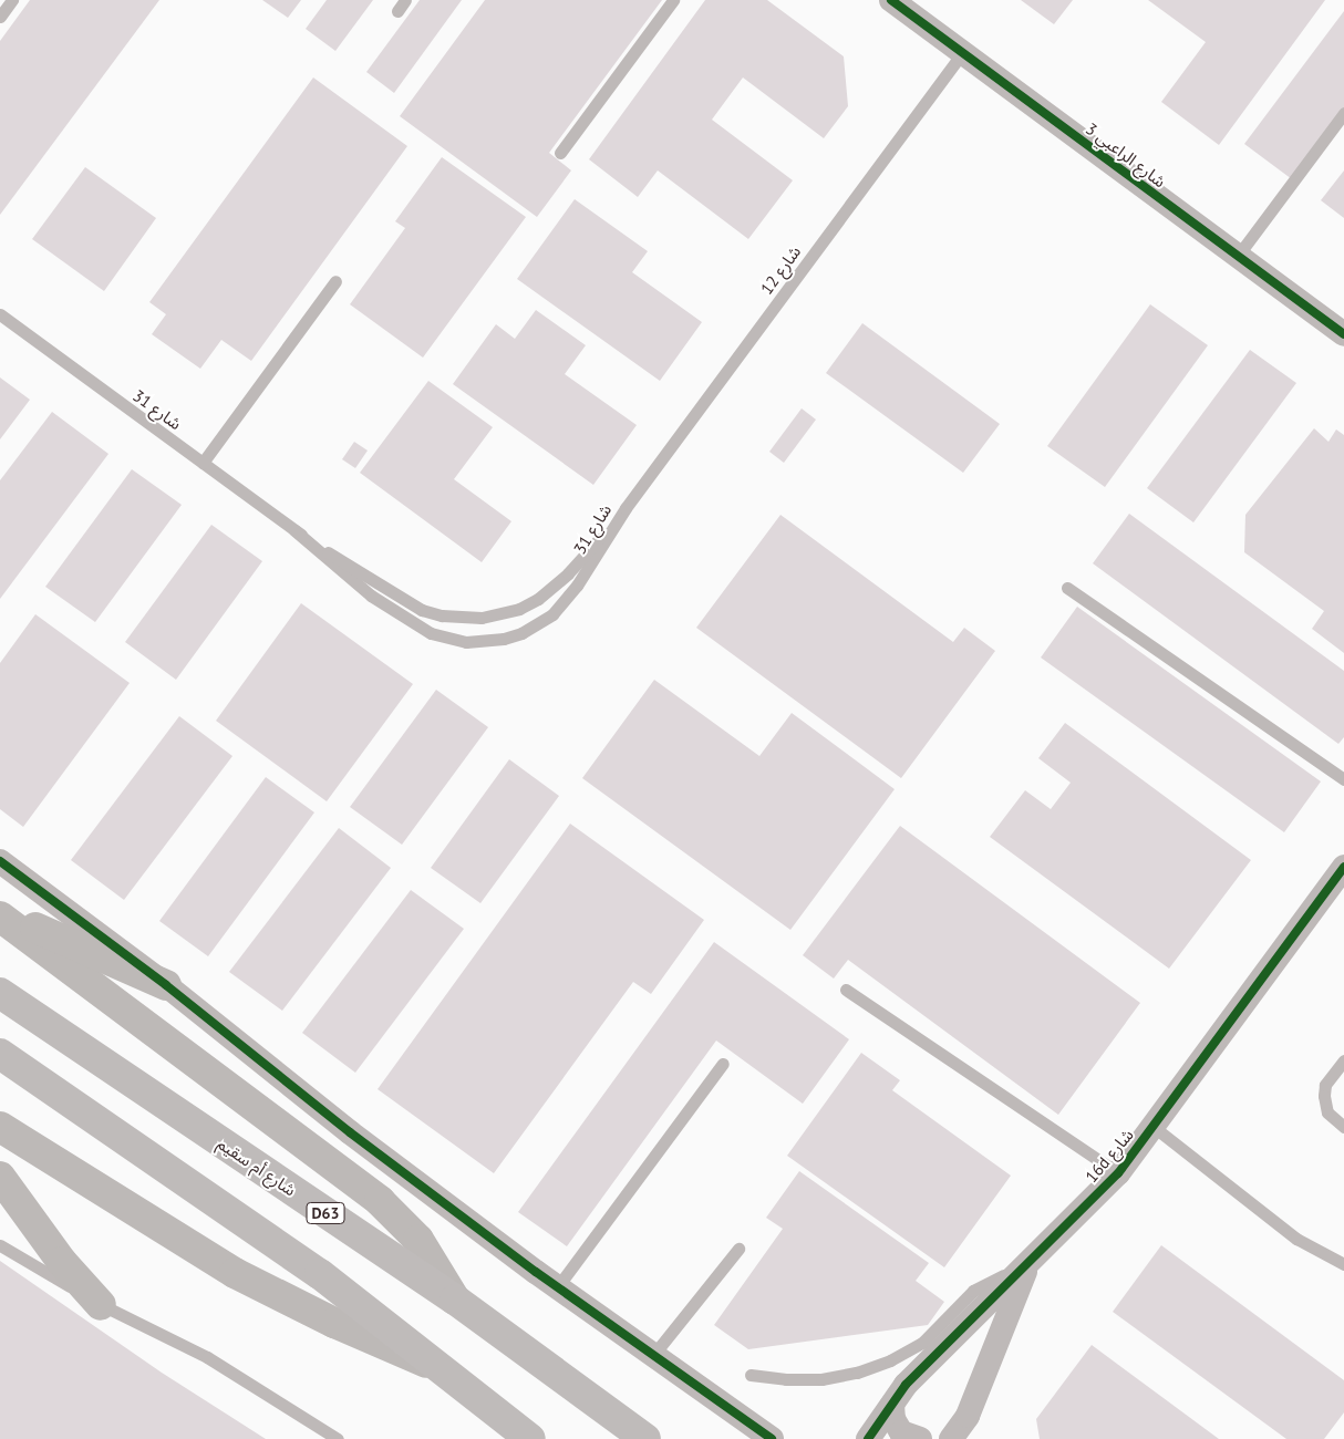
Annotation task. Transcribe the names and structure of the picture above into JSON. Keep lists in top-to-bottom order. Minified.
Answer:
{"streets":{"main road":["شارع أم سقيم","D63"],"street":["شارع الراعبي 3","16d شارع"],"lane":["شارع 12","شارع 31"]},"crossings":[["شارع الراعبي 3","شارع 12"],["شارع 12","شارع 31"]]}
